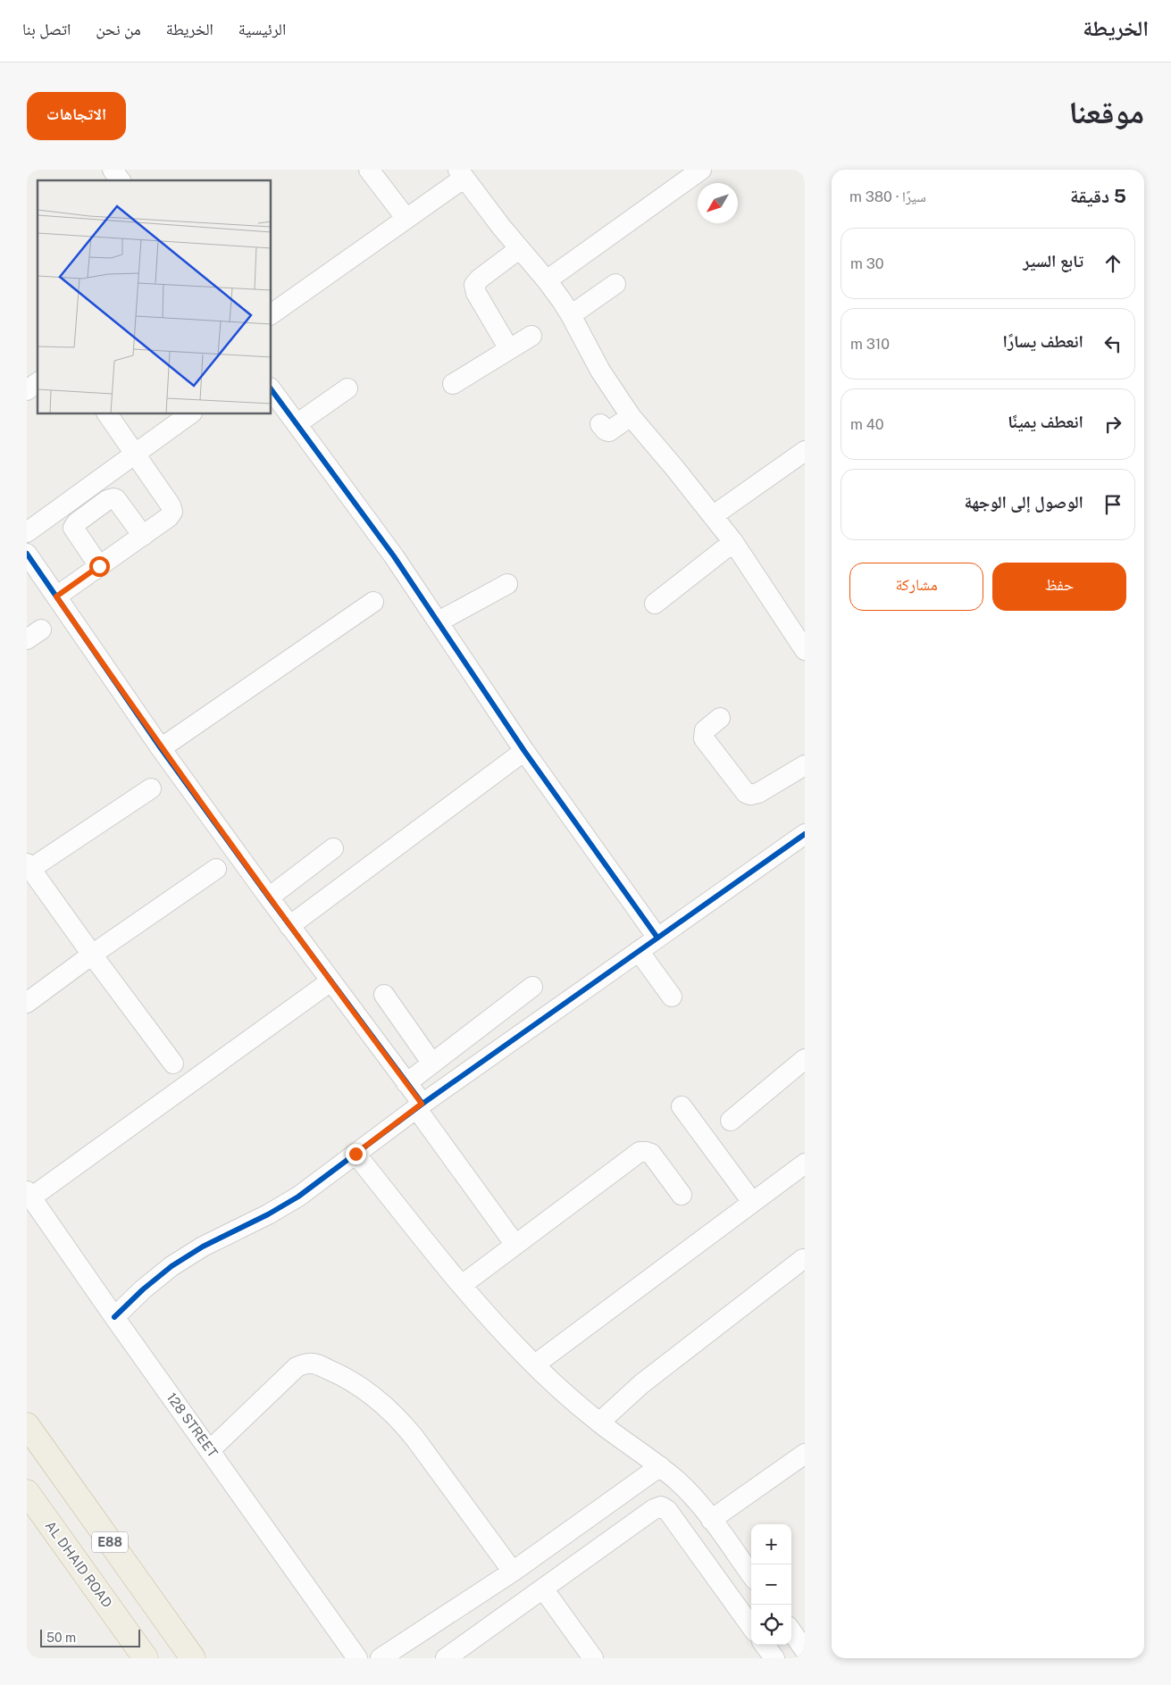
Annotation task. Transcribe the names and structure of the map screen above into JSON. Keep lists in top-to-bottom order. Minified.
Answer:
{"streets":{"highway":["E88","AL DHAID ROAD"],"street":["128 STREET"]},"scale_bar":"50 m","north":"bottom left","page":{"header":"الخريطة","nav":["الرئيسية","الخريطة","من نحن","اتصل بنا"],"title":"موقعنا","buttons":["الاتجاهات",["حفظ","مشاركة"]],"heading":["5 دقيقة","سيرًا · 380 m"],"list":[["تابع السير","30 m"],["انعطف يسارًا","310 m"],["انعطف يمينًا","40 m"],"الوصول إلى الوجهة"],"map_buttons":["+","−"],"scale":"50 m"}}
